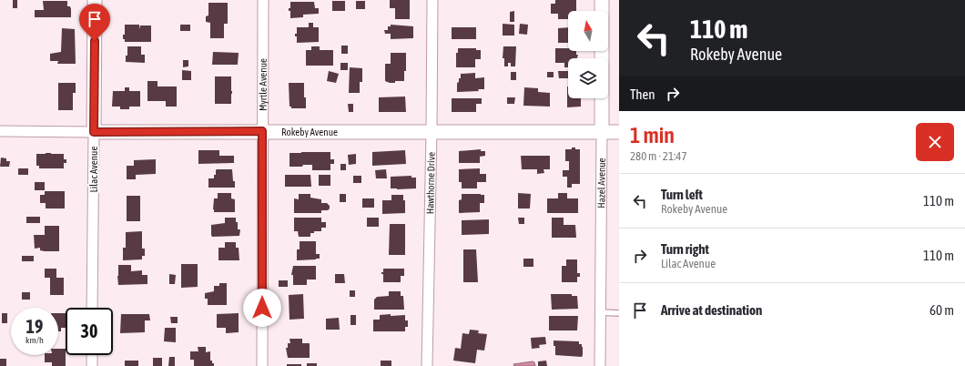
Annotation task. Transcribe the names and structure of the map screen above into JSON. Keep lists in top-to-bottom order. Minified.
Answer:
{"streets":{"street":["Myrtle Avenue","Rokeby Avenue","Lilac Avenue","Hawthorne Drive","Hazel Avenue"]},"crossings":[["Myrtle Avenue","Rokeby Avenue"],["Rokeby Avenue","Lilac Avenue"],["Rokeby Avenue","Hawthorne Drive"],["Rokeby Avenue","Hazel Avenue"]],"north":"top","page":{"turn":["110 m","Rokeby Avenue"],"then":"Then","heading":["1 min","280 m · 21:47"],"list":[{"name":"Turn left","note":"Rokeby Avenue","value":"110 m"},{"name":"Turn right","note":"Lilac Avenue","value":"110 m"},{"name":"Arrive at destination","value":"60 m"}],"speed":"19 km/h","limit":"30"}}
